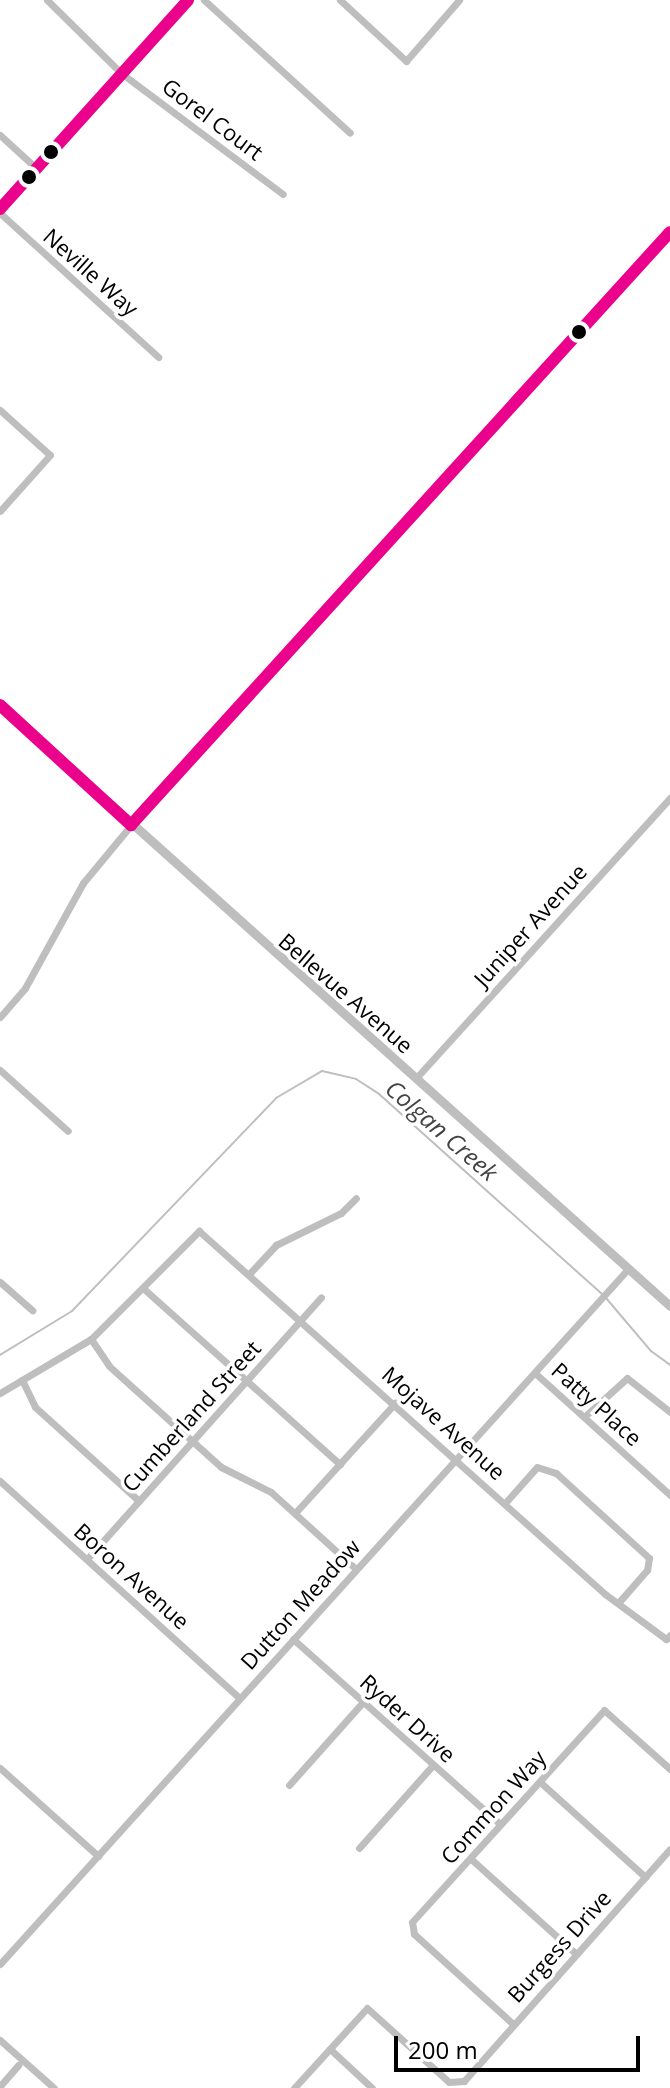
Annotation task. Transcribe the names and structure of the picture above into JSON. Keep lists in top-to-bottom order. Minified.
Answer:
{"streets":{"street":["Gorel Court","Neville Way","Juniper Avenue","Bellevue Avenue","Patty Place","Cumberland Street","Mojave Avenue","Boron Avenue","Dutton Meadow","Ryder Drive","Common Way","Burgess Drive"]},"crossings":[["Juniper Avenue","Bellevue Avenue"],["Bellevue Avenue","Dutton Meadow"],["Patty Place","Dutton Meadow"],["Cumberland Street","Mojave Avenue"],["Cumberland Street","Boron Avenue"],["Mojave Avenue","Dutton Meadow"],["Boron Avenue","Dutton Meadow"],["Dutton Meadow","Ryder Drive"],["Ryder Drive","Common Way"],["Common Way","Burgess Drive"]],"water":["Colgan Creek"],"scale_bar":"200 m"}
